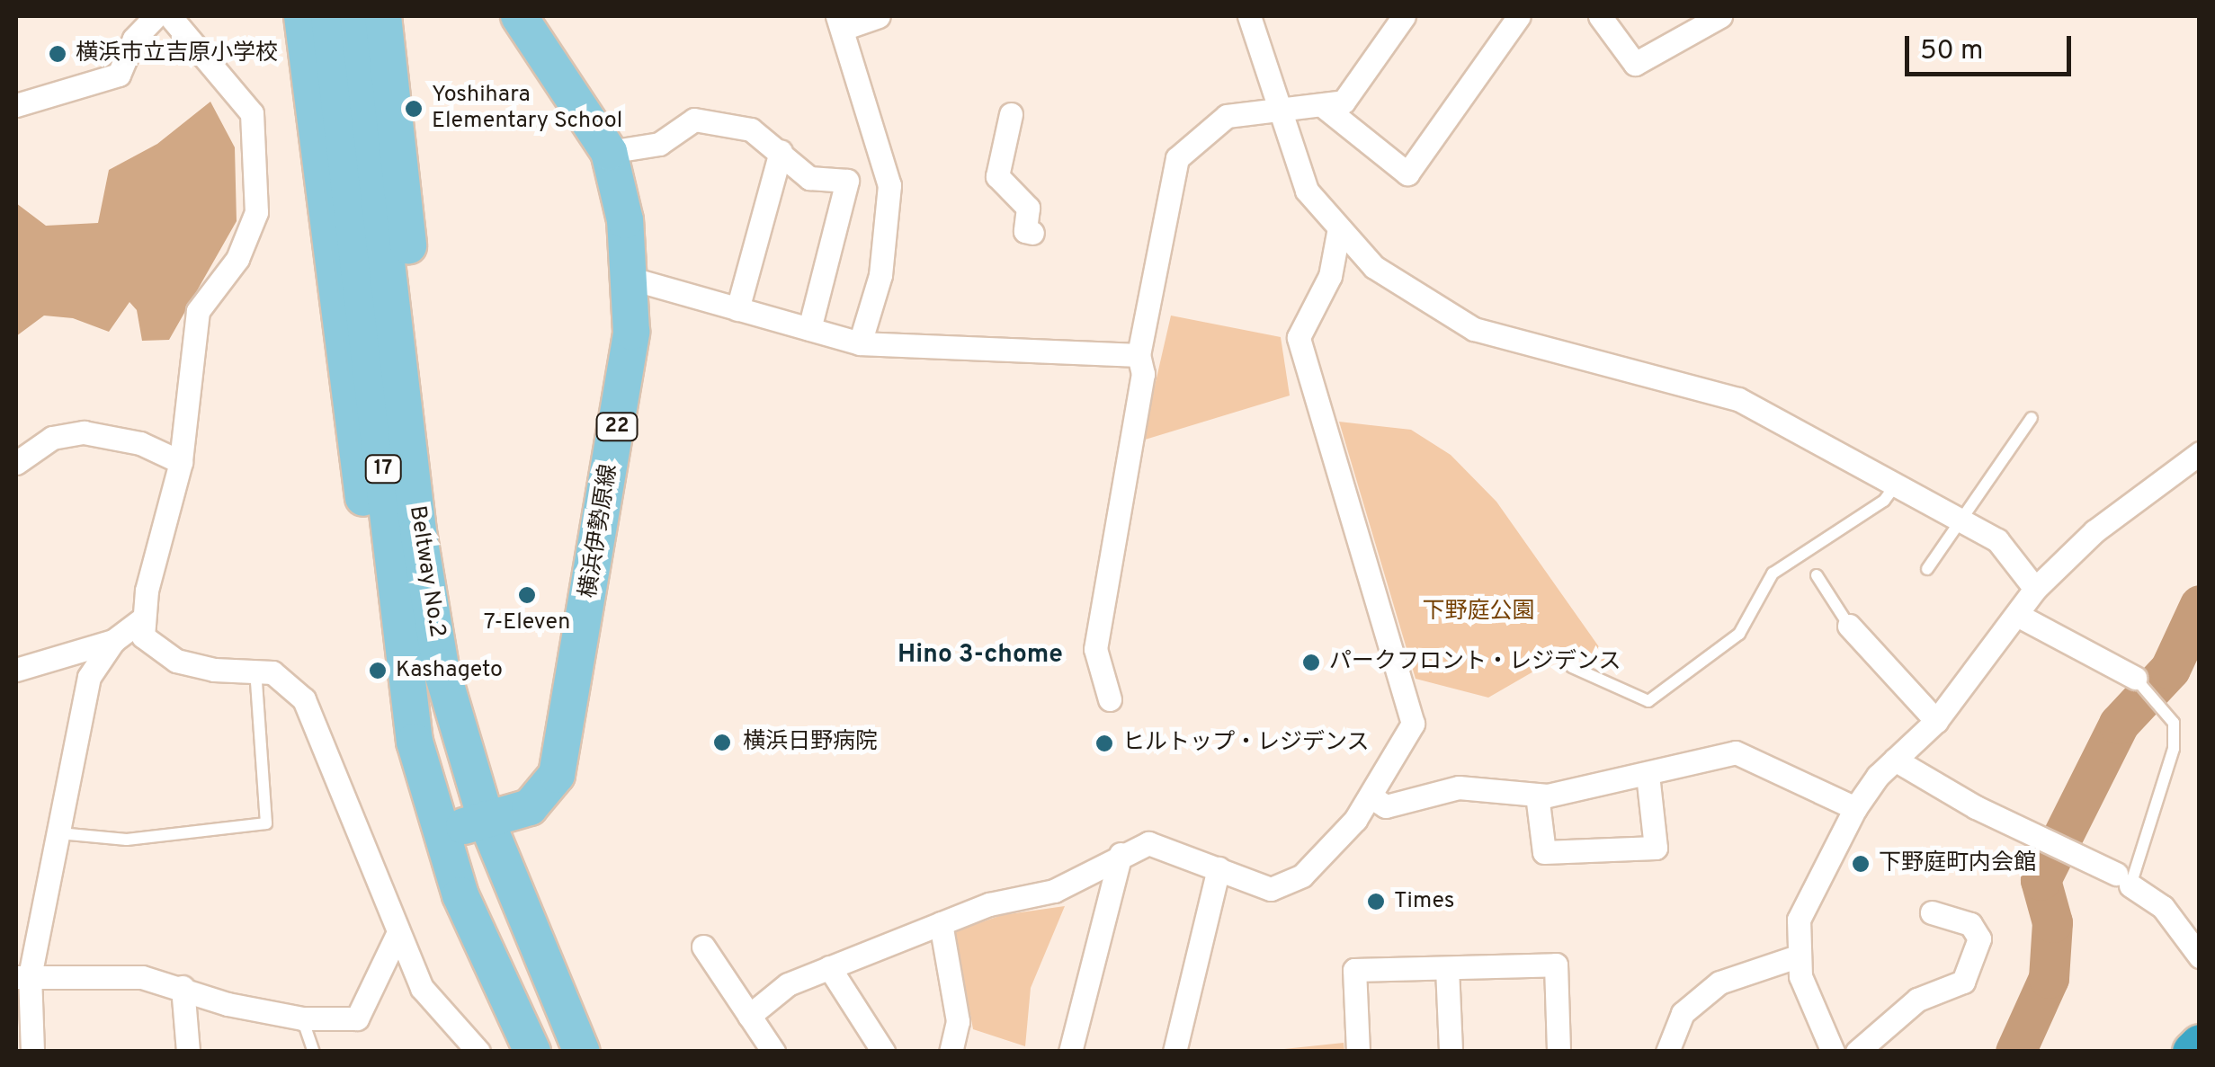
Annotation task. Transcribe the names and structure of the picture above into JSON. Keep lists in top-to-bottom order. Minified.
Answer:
{"streets":{"main road":["22","17","横浜伊勢原線","Beltway No.2"]},"crossings":[["横浜伊勢原線","Beltway No.2"]],"districts":["Hino 3-chome"],"parks":["下野庭公園"],"places":["横浜市立吉原小学校","Yoshihara Elementary School","7-Eleven","パークフロント・レジデンス","Kashageto","横浜日野病院","ヒルトップ・レジデンス","下野庭町内会館","Times"],"scale_bar":"50 m"}
